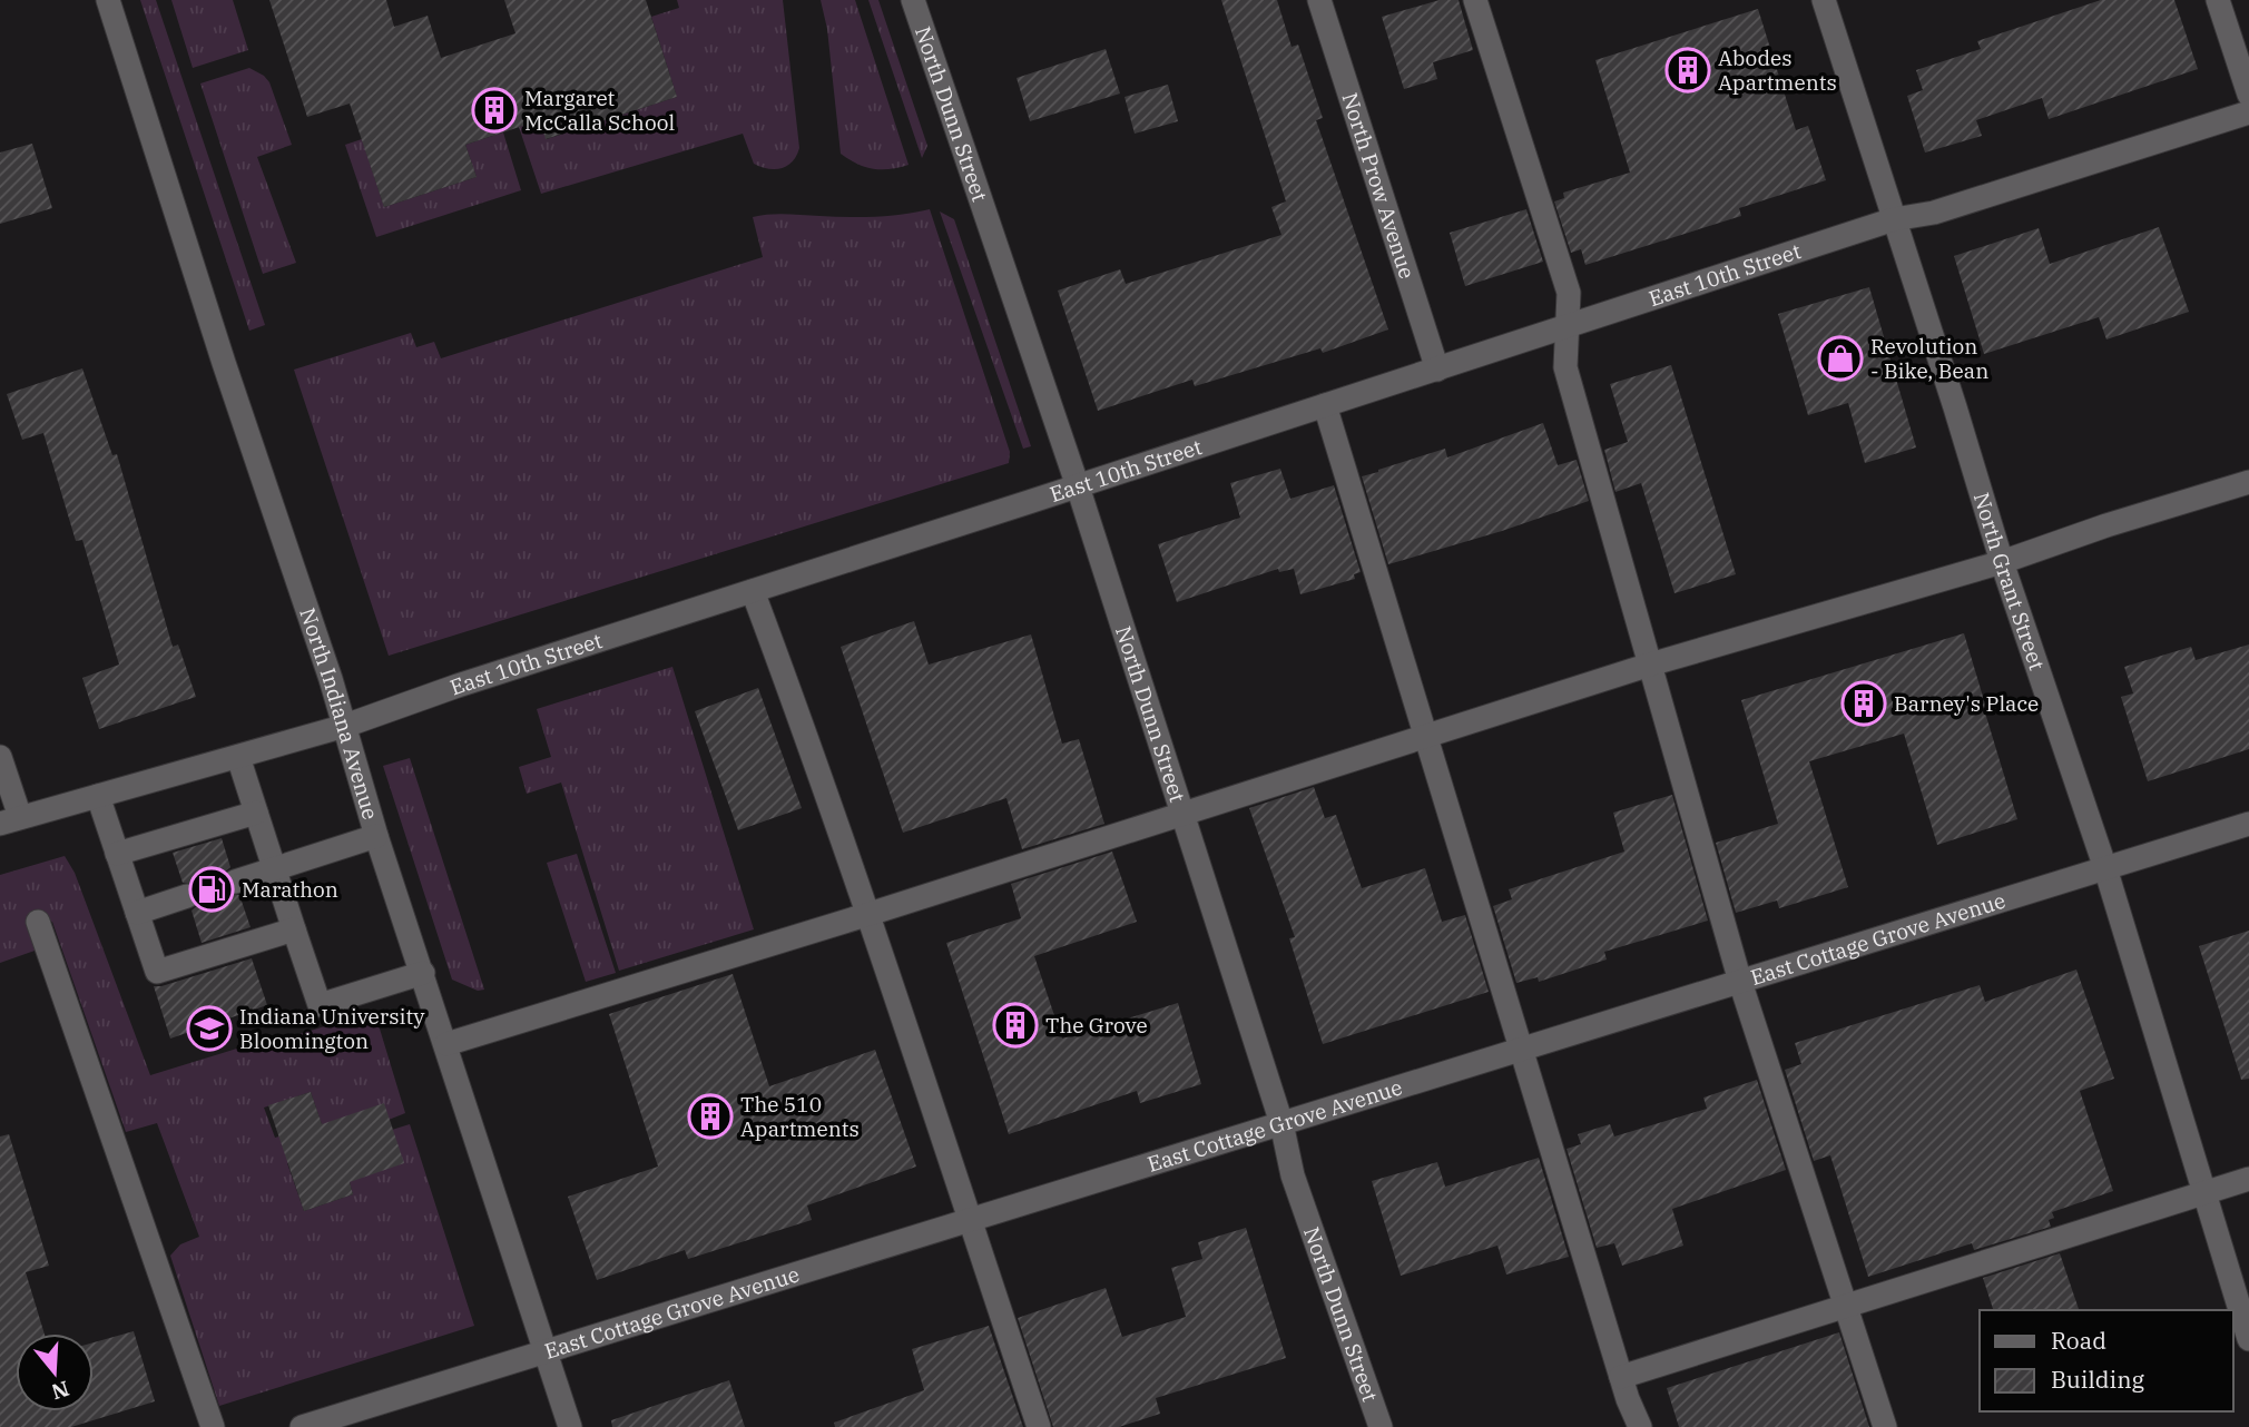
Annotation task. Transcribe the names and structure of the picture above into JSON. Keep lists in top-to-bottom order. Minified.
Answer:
{"streets":{"street":["North Dunn Street","North Prow Avenue","East 10th Street","North Grant Street","North Indiana Avenue","East Cottage Grove Avenue"]},"crossings":[["North Dunn Street","East 10th Street"],["North Dunn Street","East Cottage Grove Avenue"],["North Prow Avenue","East 10th Street"],["East 10th Street","North Grant Street"],["East 10th Street","North Indiana Avenue"],["North Grant Street","East Cottage Grove Avenue"],["North Indiana Avenue","East Cottage Grove Avenue"]],"places":{"building":["Abodes Apartments","Margaret McCalla School","Barney's Place","The Grove","The 510 Apartments"],"shop":["Revolution - Bike, Bean"],"fuel station":["Marathon"],"school or university":["Indiana University Bloomington"]},"legend":["Road","Building"],"north":"bottom"}
